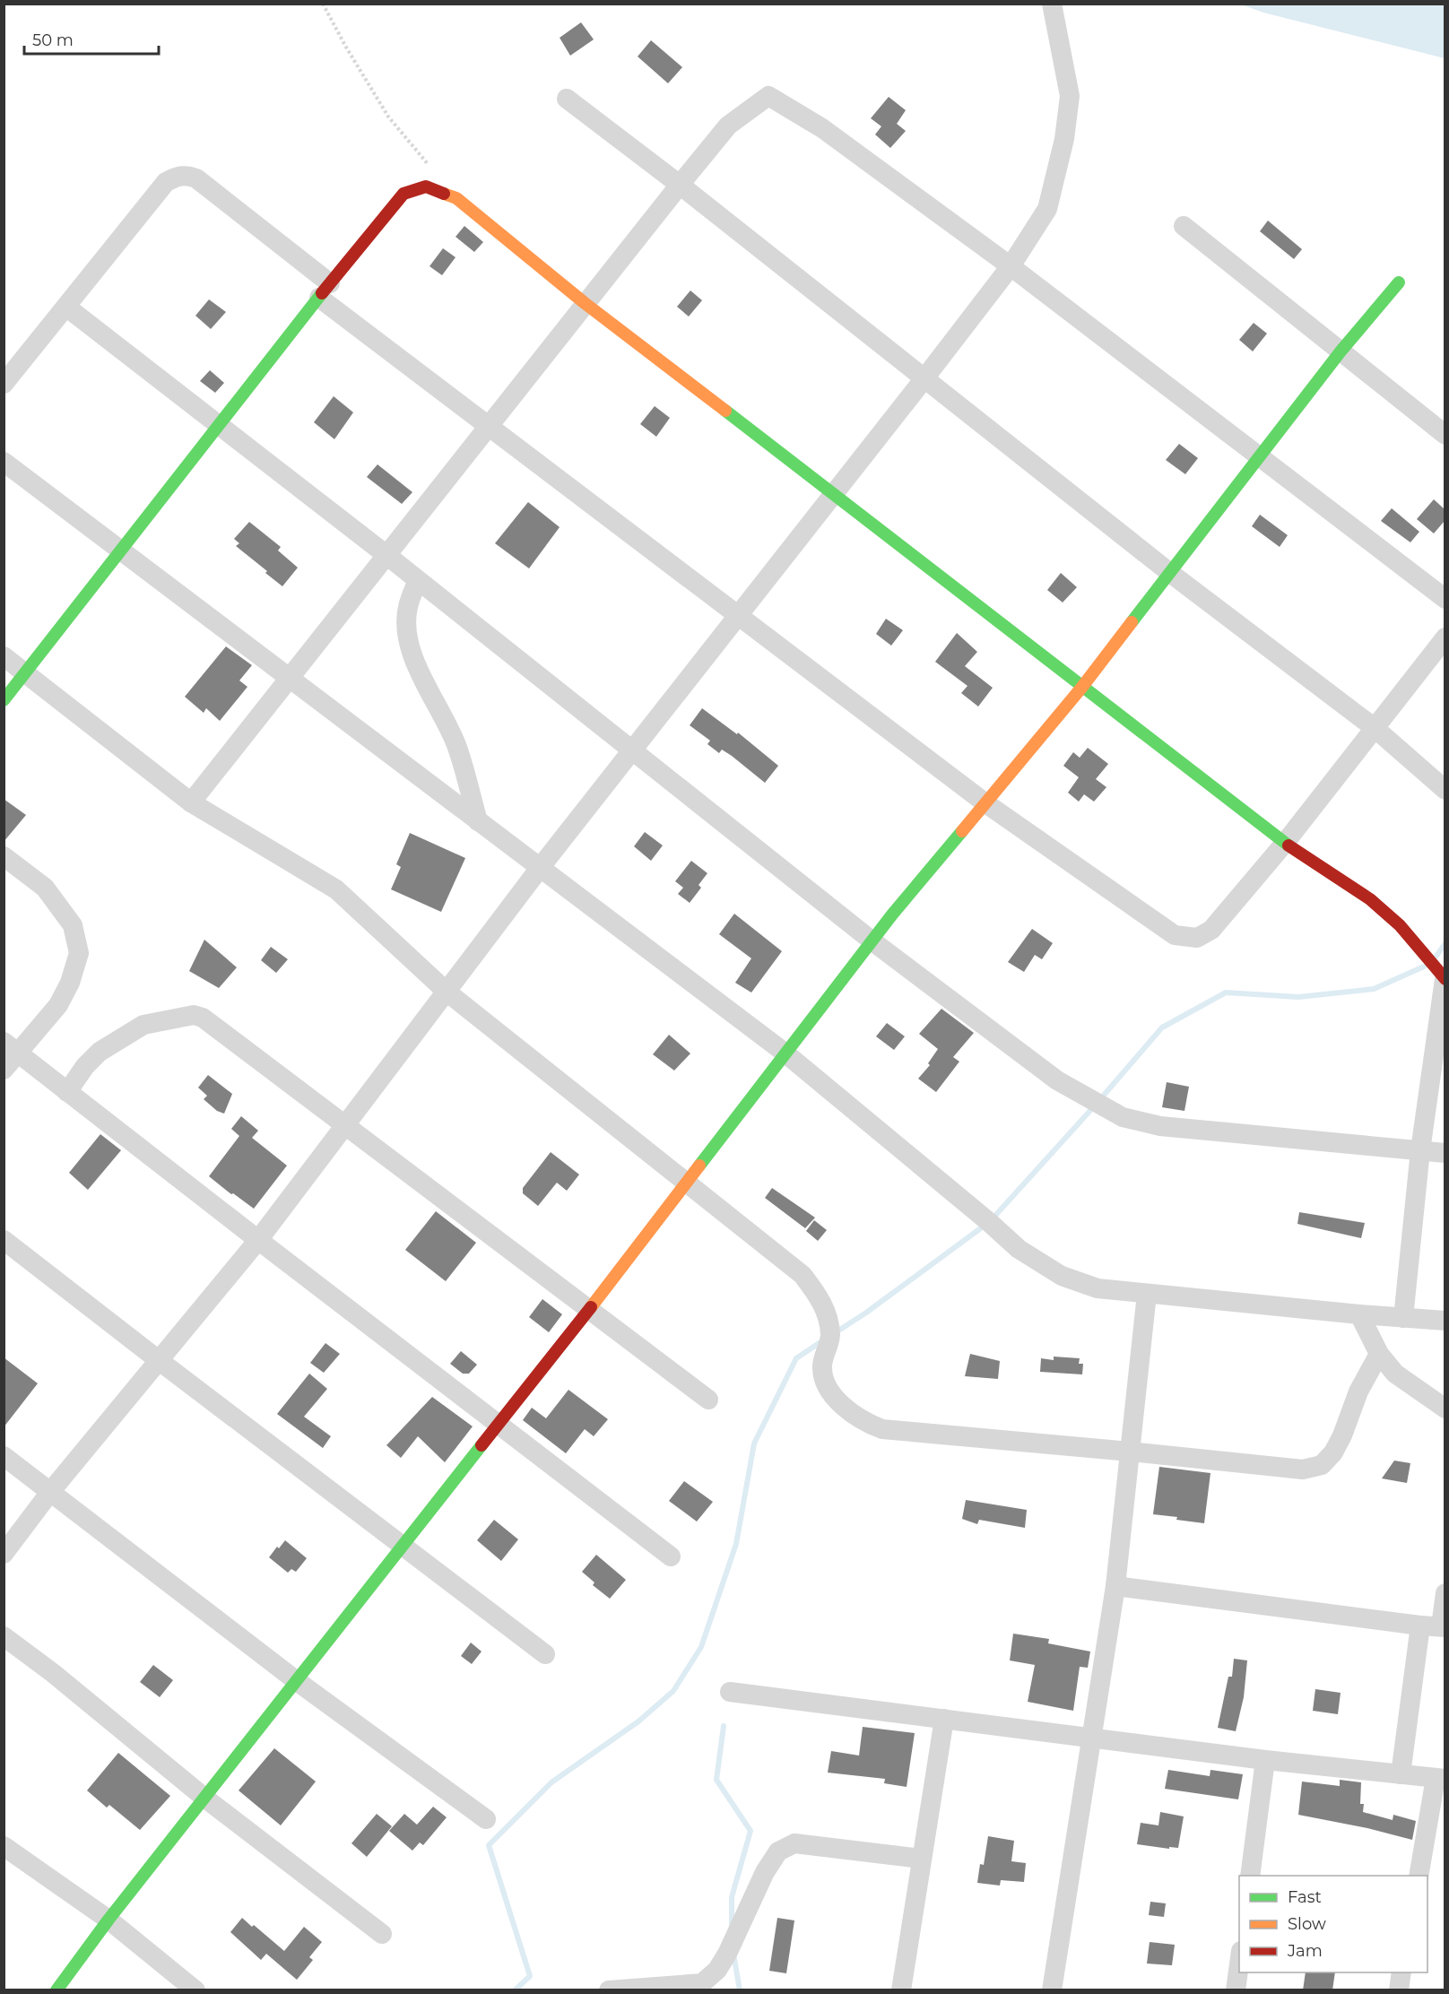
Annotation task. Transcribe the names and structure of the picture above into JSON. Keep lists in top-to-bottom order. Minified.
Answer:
{"legend":["Fast","Slow","Jam"],"scale_bar":"50 m"}
